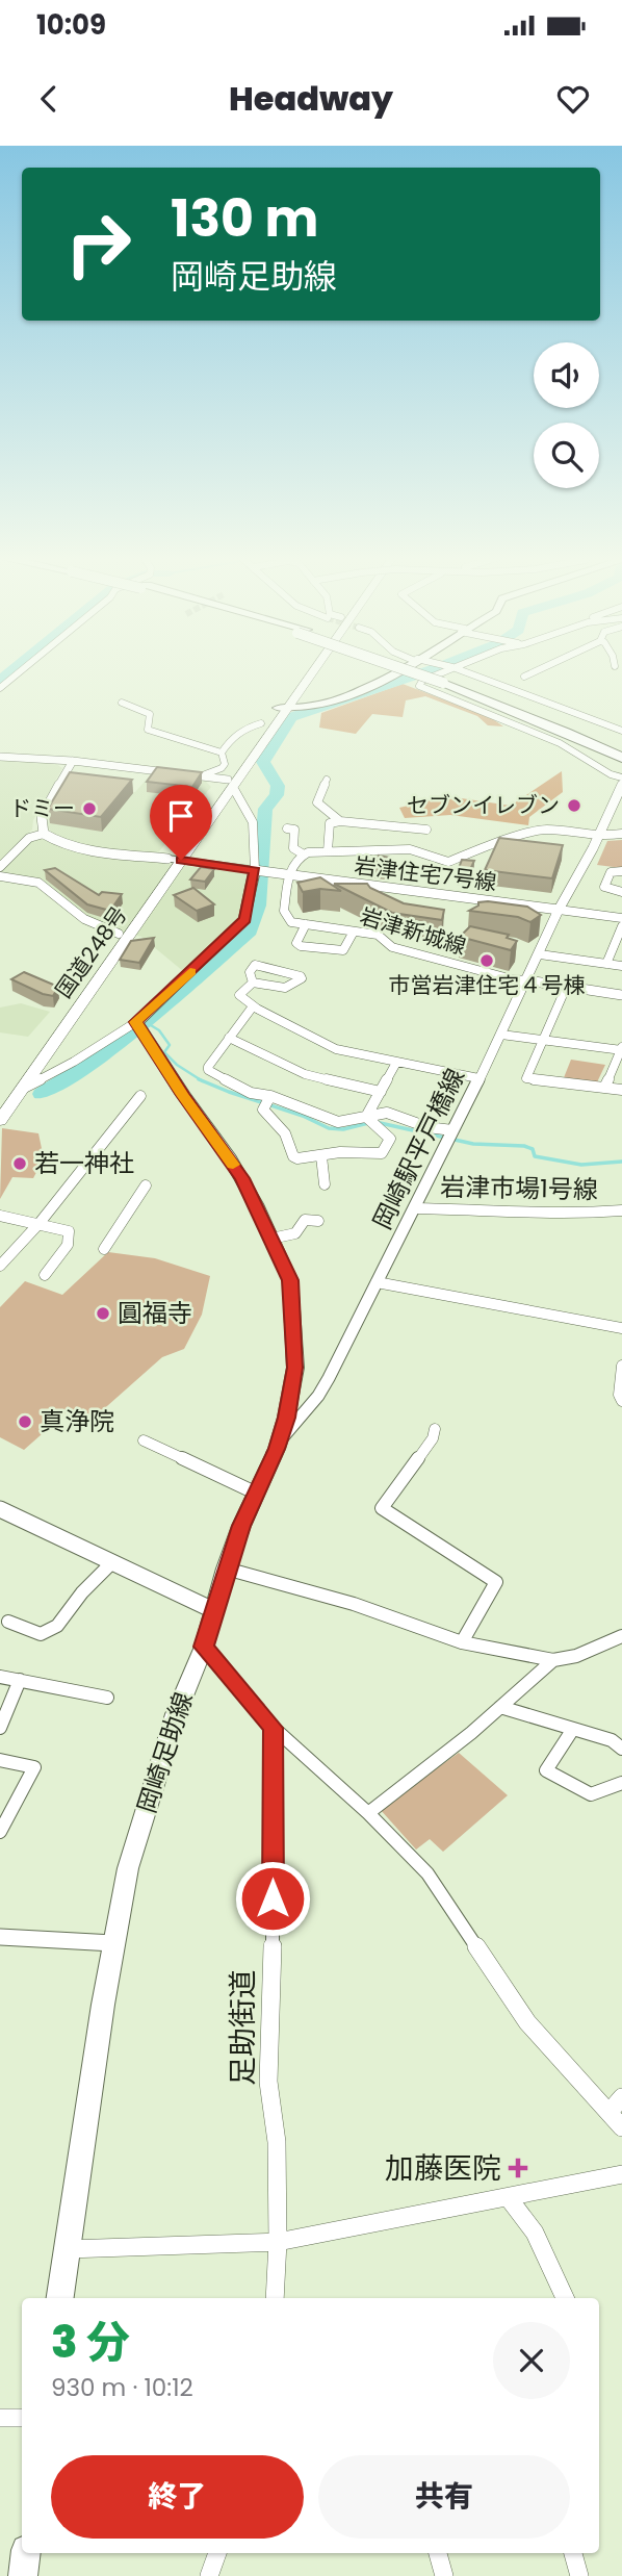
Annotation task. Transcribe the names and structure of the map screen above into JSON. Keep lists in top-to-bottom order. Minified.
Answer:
{"streets":{"highway":["国道248号"],"main road":["岡崎足助線"],"street":["岩津住宅7号線","岩津新城線","岡崎駅平戸橋線","岩津市場1号線","足助街道"]},"crossings":[["岩津住宅7号線","岡崎駅平戸橋線"],["岩津新城線","岡崎駅平戸橋線"],["岡崎駅平戸橋線","岩津市場1号線"],["岡崎駅平戸橋線","岡崎足助線"]],"places":{"other":["セブンイレブン","ドミー","市営岩津住宅４号棟","若一神社","圓福寺","真浄院"],"health":["加藤医院"]},"page":{"status":"10:09","header":"Headway","turn":["130 m","岡崎足助線"],"heading":["3 分","930 m · 10:12"],"buttons":["終了","共有"]}}
